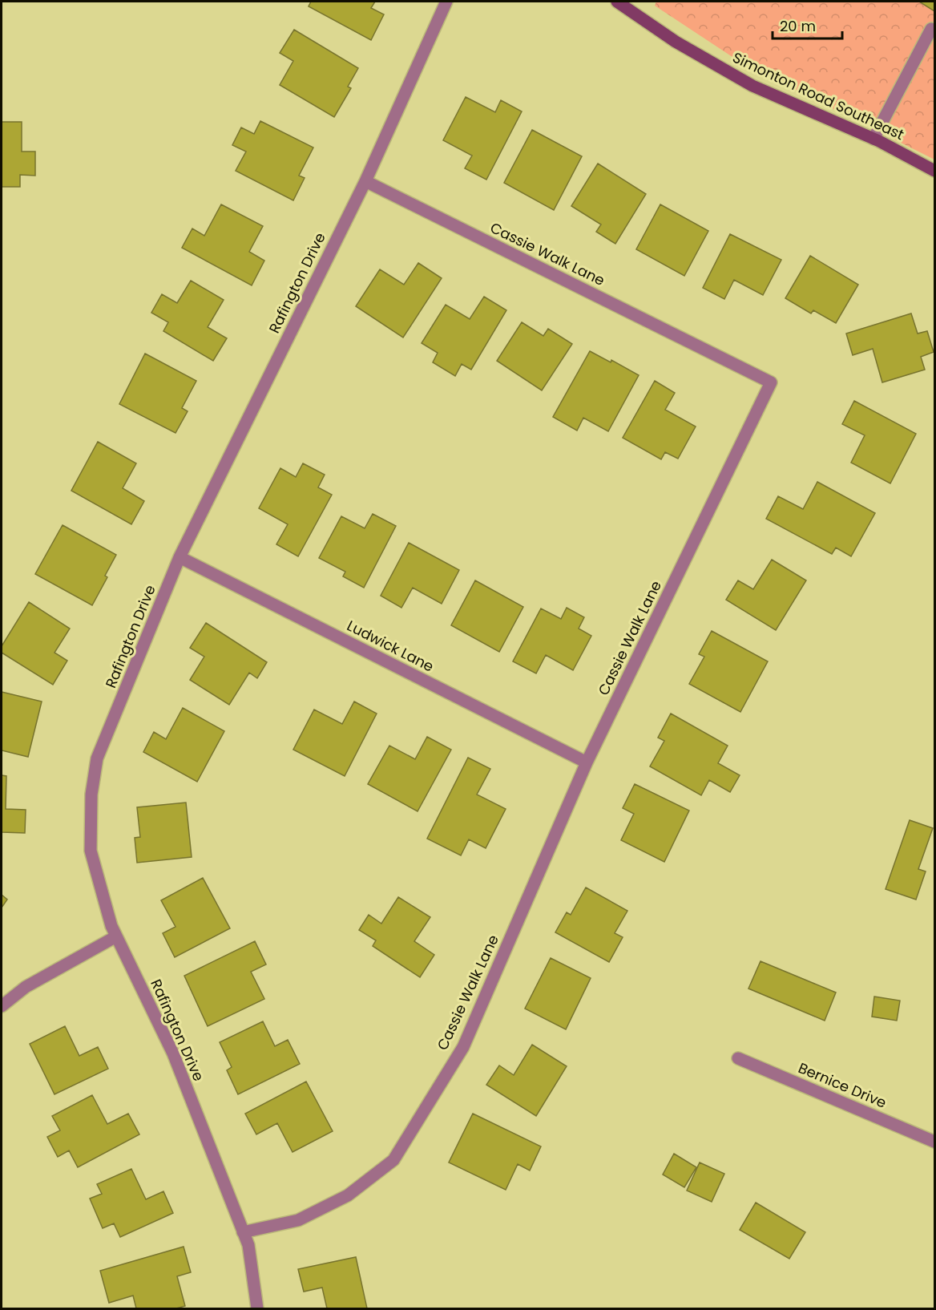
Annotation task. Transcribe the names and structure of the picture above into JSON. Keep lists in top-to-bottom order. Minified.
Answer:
{"streets":{"street":["Simonton Road Southeast","Cassie Walk Lane","Rafington Drive","Ludwick Lane","Bernice Drive"]},"crossings":[["Cassie Walk Lane","Rafington Drive"],["Cassie Walk Lane","Ludwick Lane"],["Rafington Drive","Ludwick Lane"]],"scale_bar":"20 m"}
